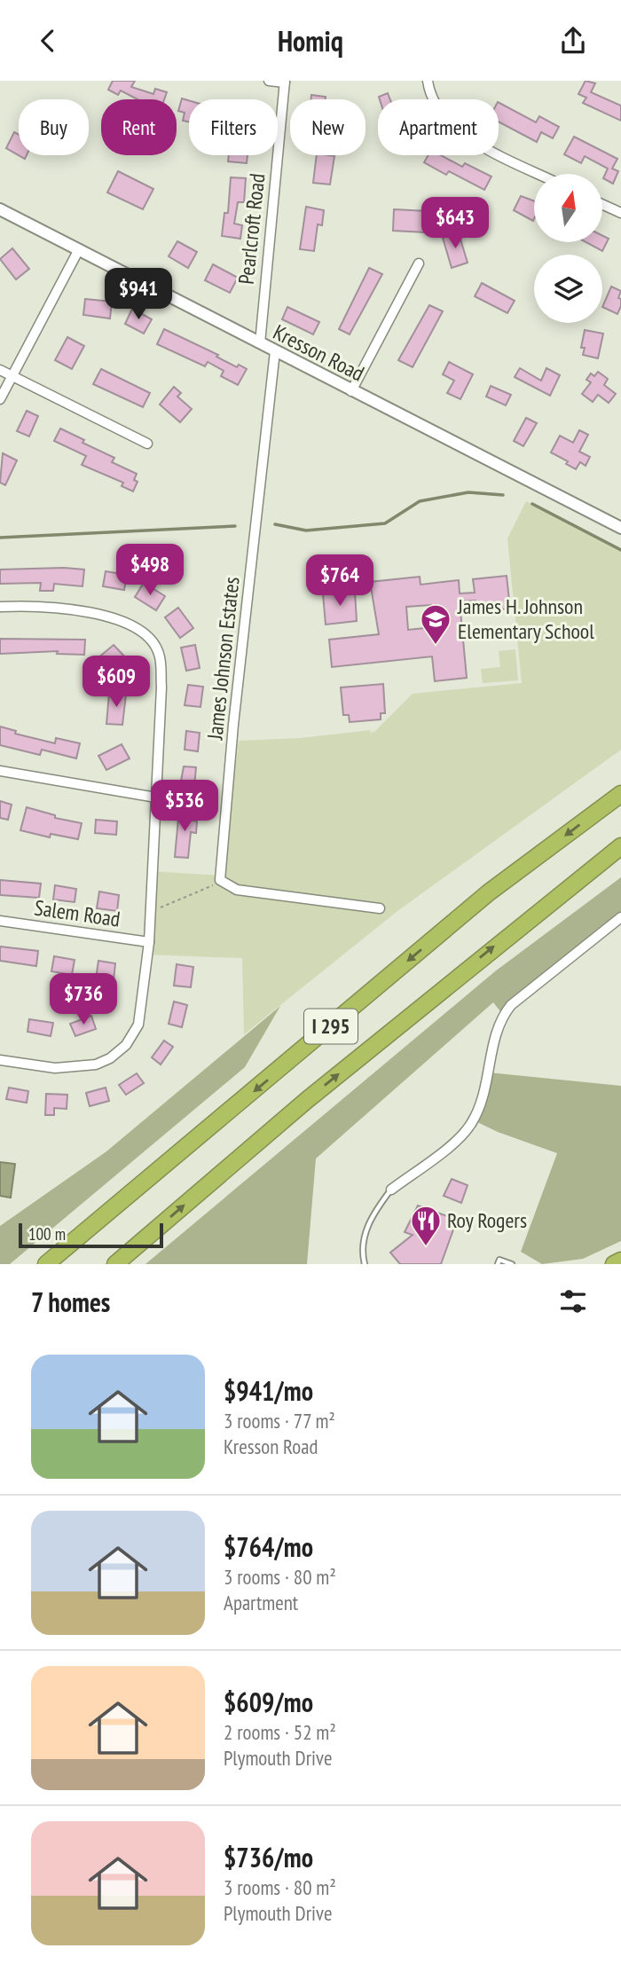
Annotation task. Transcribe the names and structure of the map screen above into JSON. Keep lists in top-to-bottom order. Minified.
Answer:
{"streets":{"highway":["I 295"],"street":["Pearlcroft Road","Kresson Road","James Johnson Estates","Salem Road"]},"crossings":[["Pearlcroft Road","Kresson Road"],["Kresson Road","James Johnson Estates"]],"places":{"school or university":["James H. Johnson Elementary School"],"restaurant":["Roy Rogers"]},"scale_bar":"100 m","north":"top","page":{"header":"Homiq","chip":["Buy","Rent","Filters","New","Apartment"],"price":["$643","$941","$498","$764","$609","$536","$736"],"scale":"100 m","heading":"7 homes","list":[{"name":"$941/mo","note":"3 rooms · 77 m² · Kresson Road"},{"name":"$764/mo","note":"3 rooms · 80 m² · Apartment"},{"name":"$609/mo","note":"2 rooms · 52 m² · Plymouth Drive"},{"name":"$736/mo","note":"3 rooms · 80 m² · Plymouth Drive"}]}}
